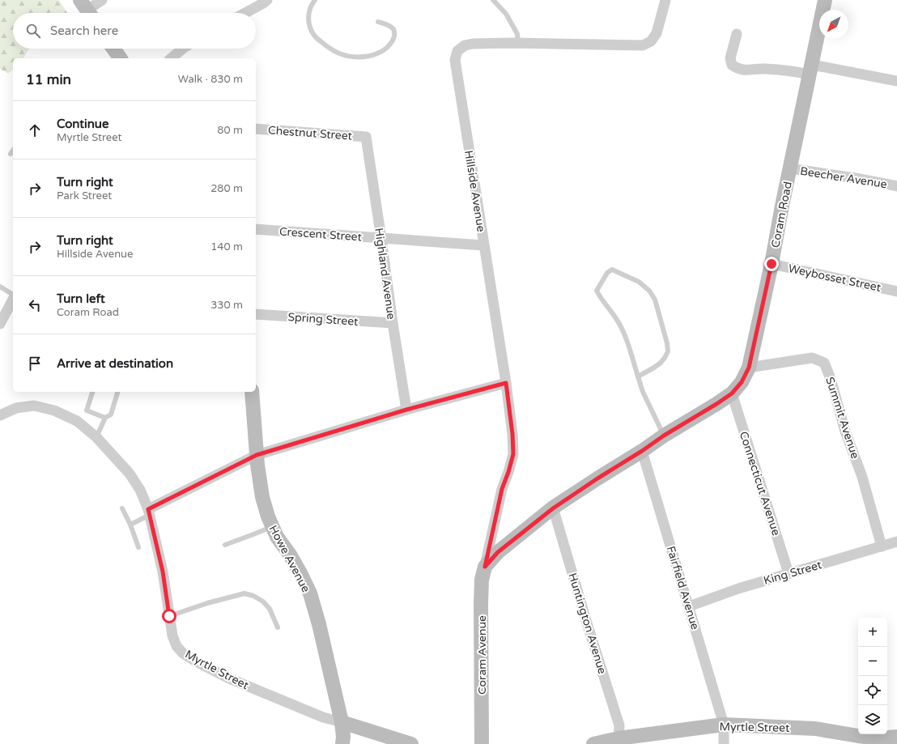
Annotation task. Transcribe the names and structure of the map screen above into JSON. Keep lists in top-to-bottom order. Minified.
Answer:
{"streets":{"street":["Chestnut Street","Beecher Avenue","Hillside Avenue","Coram Road","Crescent Street","Highland Avenue","Weybosset Street","Spring Street","Summit Avenue","Connecticut Avenue","Howe Avenue","King Street","Fairfield Avenue","Huntington Avenue","Coram Avenue","Myrtle Street"]},"crossings":[["Chestnut Street","Highland Avenue"],["Beecher Avenue","Coram Road"],["Hillside Avenue","Coram Road"],["Hillside Avenue","Crescent Street"],["Hillside Avenue","Coram Avenue"],["Coram Road","Weybosset Street"],["Coram Road","Summit Avenue"],["Coram Road","Connecticut Avenue"],["Coram Road","Fairfield Avenue"],["Coram Road","Huntington Avenue"],["Coram Road","Coram Avenue"],["Crescent Street","Highland Avenue"],["Highland Avenue","Spring Street"],["Summit Avenue","King Street"],["Connecticut Avenue","King Street"],["Howe Avenue","Myrtle Street"],["King Street","Fairfield Avenue"],["Fairfield Avenue","Myrtle Street"],["Huntington Avenue","Myrtle Street"]],"north":"bottom left","page":{"search":"Search here","heading":["11 min","Walk · 830 m"],"list":[["Continue","Myrtle Street","80 m"],["Turn right","Park Street","280 m"],["Turn right","Hillside Avenue","140 m"],["Turn left","Coram Road","330 m"],"Arrive at destination"],"map_buttons":["+","−"]}}
